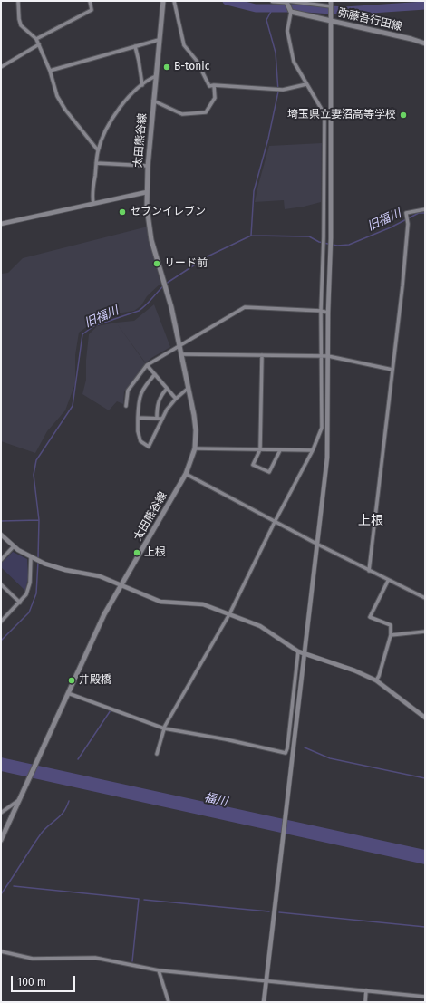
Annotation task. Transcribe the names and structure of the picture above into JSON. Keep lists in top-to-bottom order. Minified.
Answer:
{"streets":{"main road":["弥藤吾行田線","太田熊谷線"]},"districts":["上根"],"water":["旧福川","福川"],"places":["B-tonic","埼玉県立妻沼高等学校","セブンイレブン","リード前","上根","井殿橋"],"scale_bar":"100 m"}
